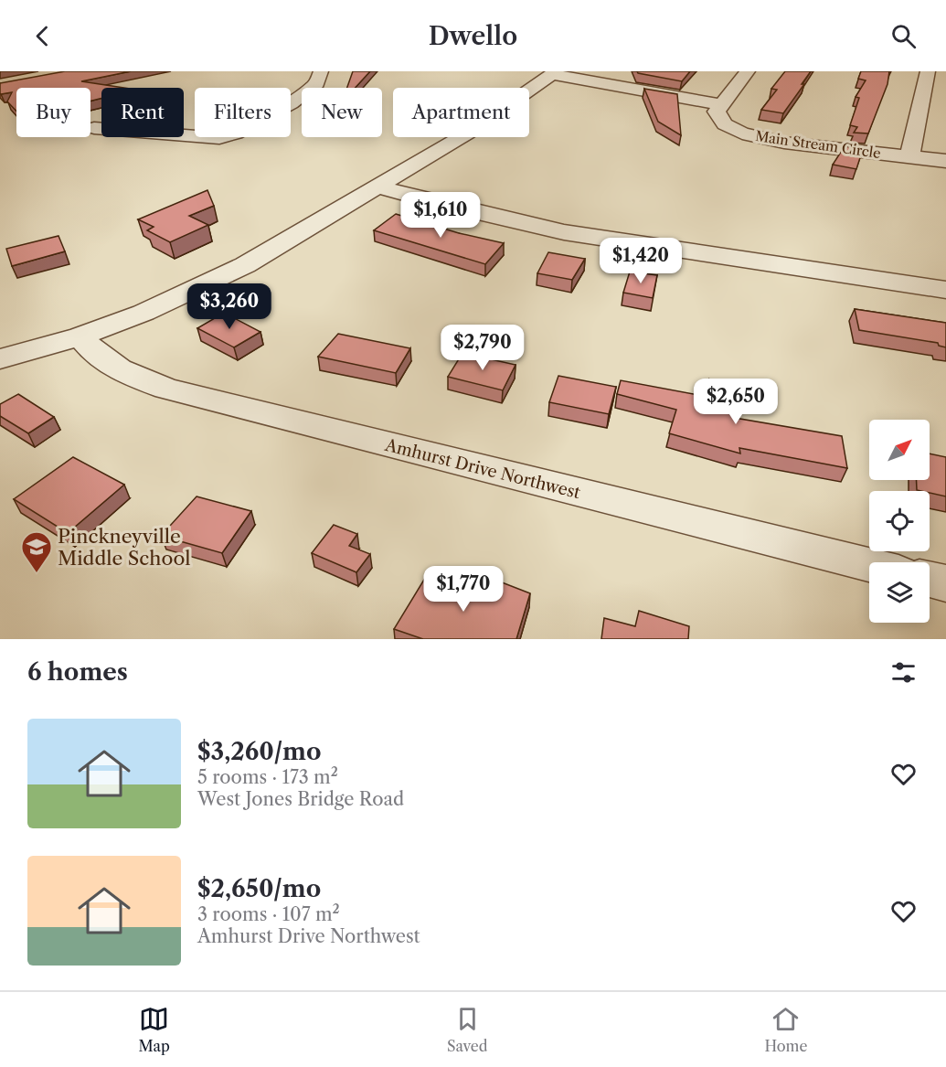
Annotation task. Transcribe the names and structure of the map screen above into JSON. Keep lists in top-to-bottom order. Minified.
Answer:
{"streets":{"street":["Main Stream Circle","Amhurst Drive Northwest"]},"places":{"school or university":["Pinckneyville Middle School"]},"north":"top right","page":{"header":"Dwello","chip":["Buy","Rent","Filters","New","Apartment"],"price":["$1,610","$1,420","$3,260","$2,790","$2,650","$1,770"],"heading":"6 homes","list":[{"name":"$3,260/mo","note":"5 rooms · 173 m² · West Jones Bridge Road"},{"name":"$2,650/mo","note":"3 rooms · 107 m² · Amhurst Drive Northwest"}],"tabs":["Map","Saved","Home"]}}
